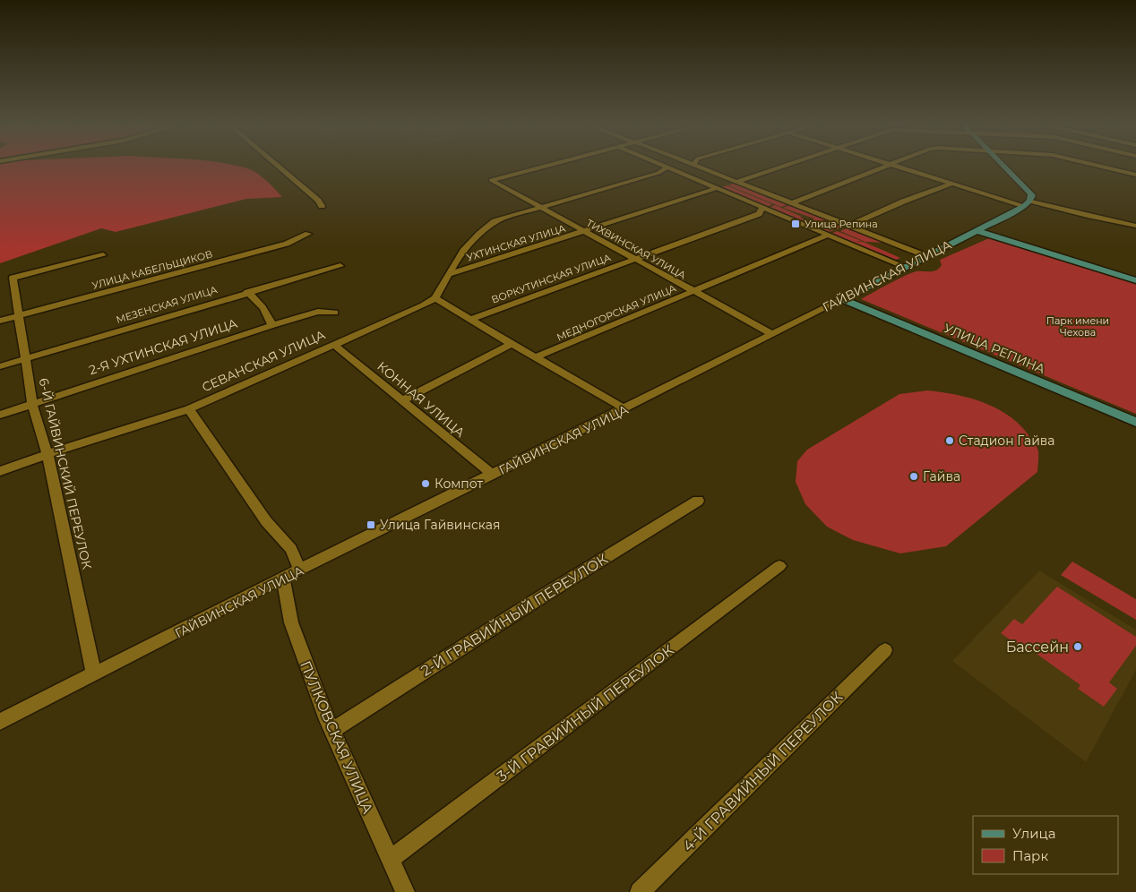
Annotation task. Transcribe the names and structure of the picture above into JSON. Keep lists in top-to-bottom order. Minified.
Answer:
{"streets":{"main road":["ГАЙВИНСКАЯ УЛИЦА","УЛИЦА РЕПИНА"],"street":["УХТИНСКАЯ УЛИЦА","ТИХВИНСКАЯ УЛИЦА","УЛИЦА КАБЕЛЬЩИКОВ","ВОРКУТИНСКАЯ УЛИЦА","МЕЗЕНСКАЯ УЛИЦА","МЕДНОГОРСКАЯ УЛИЦА","2-Я УХТИНСКАЯ УЛИЦА","СЕВАНСКАЯ УЛИЦА","КОННАЯ УЛИЦА","6-Й ГАЙВИНСКИЙ ПЕРЕУЛОК","2-Й ГРАВИЙНЫЙ ПЕРЕУЛОК","3-Й ГРАВИЙНЫЙ ПЕРЕУЛОК","ПУЛКОВСКАЯ УЛИЦА","4-Й ГРАВИЙНЫЙ ПЕРЕУЛОК"]},"crossings":[["УХТИНСКАЯ УЛИЦА","ТИХВИНСКАЯ УЛИЦА"],["ТИХВИНСКАЯ УЛИЦА","ГАЙВИНСКАЯ УЛИЦА"],["ТИХВИНСКАЯ УЛИЦА","ВОРКУТИНСКАЯ УЛИЦА"],["ТИХВИНСКАЯ УЛИЦА","МЕДНОГОРСКАЯ УЛИЦА"],["УЛИЦА КАБЕЛЬЩИКОВ","6-Й ГАЙВИНСКИЙ ПЕРЕУЛОК"],["ГАЙВИНСКАЯ УЛИЦА","УЛИЦА РЕПИНА"],["ГАЙВИНСКАЯ УЛИЦА","КОННАЯ УЛИЦА"],["ГАЙВИНСКАЯ УЛИЦА","6-Й ГАЙВИНСКИЙ ПЕРЕУЛОК"],["ГАЙВИНСКАЯ УЛИЦА","ПУЛКОВСКАЯ УЛИЦА"],["МЕЗЕНСКАЯ УЛИЦА","6-Й ГАЙВИНСКИЙ ПЕРЕУЛОК"],["2-Я УХТИНСКАЯ УЛИЦА","6-Й ГАЙВИНСКИЙ ПЕРЕУЛОК"],["СЕВАНСКАЯ УЛИЦА","КОННАЯ УЛИЦА"],["СЕВАНСКАЯ УЛИЦА","6-Й ГАЙВИНСКИЙ ПЕРЕУЛОК"],["2-Й ГРАВИЙНЫЙ ПЕРЕУЛОК","ПУЛКОВСКАЯ УЛИЦА"],["3-Й ГРАВИЙНЫЙ ПЕРЕУЛОК","ПУЛКОВСКАЯ УЛИЦА"]],"parks":["Парк имени Чехова"],"places":{"transit":["Улица Репина","Улица Гайвинская"],"other":["Стадион Гайва","Гайва","Компот","Бассейн"]},"legend":["Улица","Парк"]}
